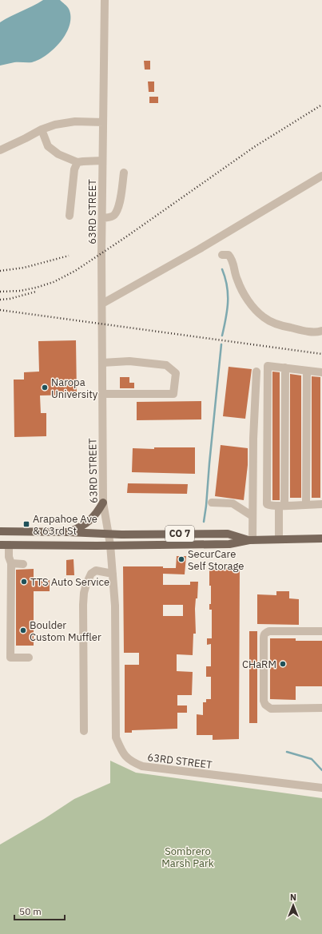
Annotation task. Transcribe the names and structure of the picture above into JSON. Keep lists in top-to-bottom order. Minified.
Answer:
{"streets":{"main road":["CO 7"],"street":["63RD STREET"]},"crossings":[["63RD STREET","CO 7"]],"parks":["Sombrero Marsh Park"],"places":{"other":["Naropa University","SecurCare Self Storage","TTS Auto Service","Boulder Custom Muffler","CHaRM"],"transit":["Arapahoe Ave & 63rd St"]},"scale_bar":"50 m","north":"top"}
